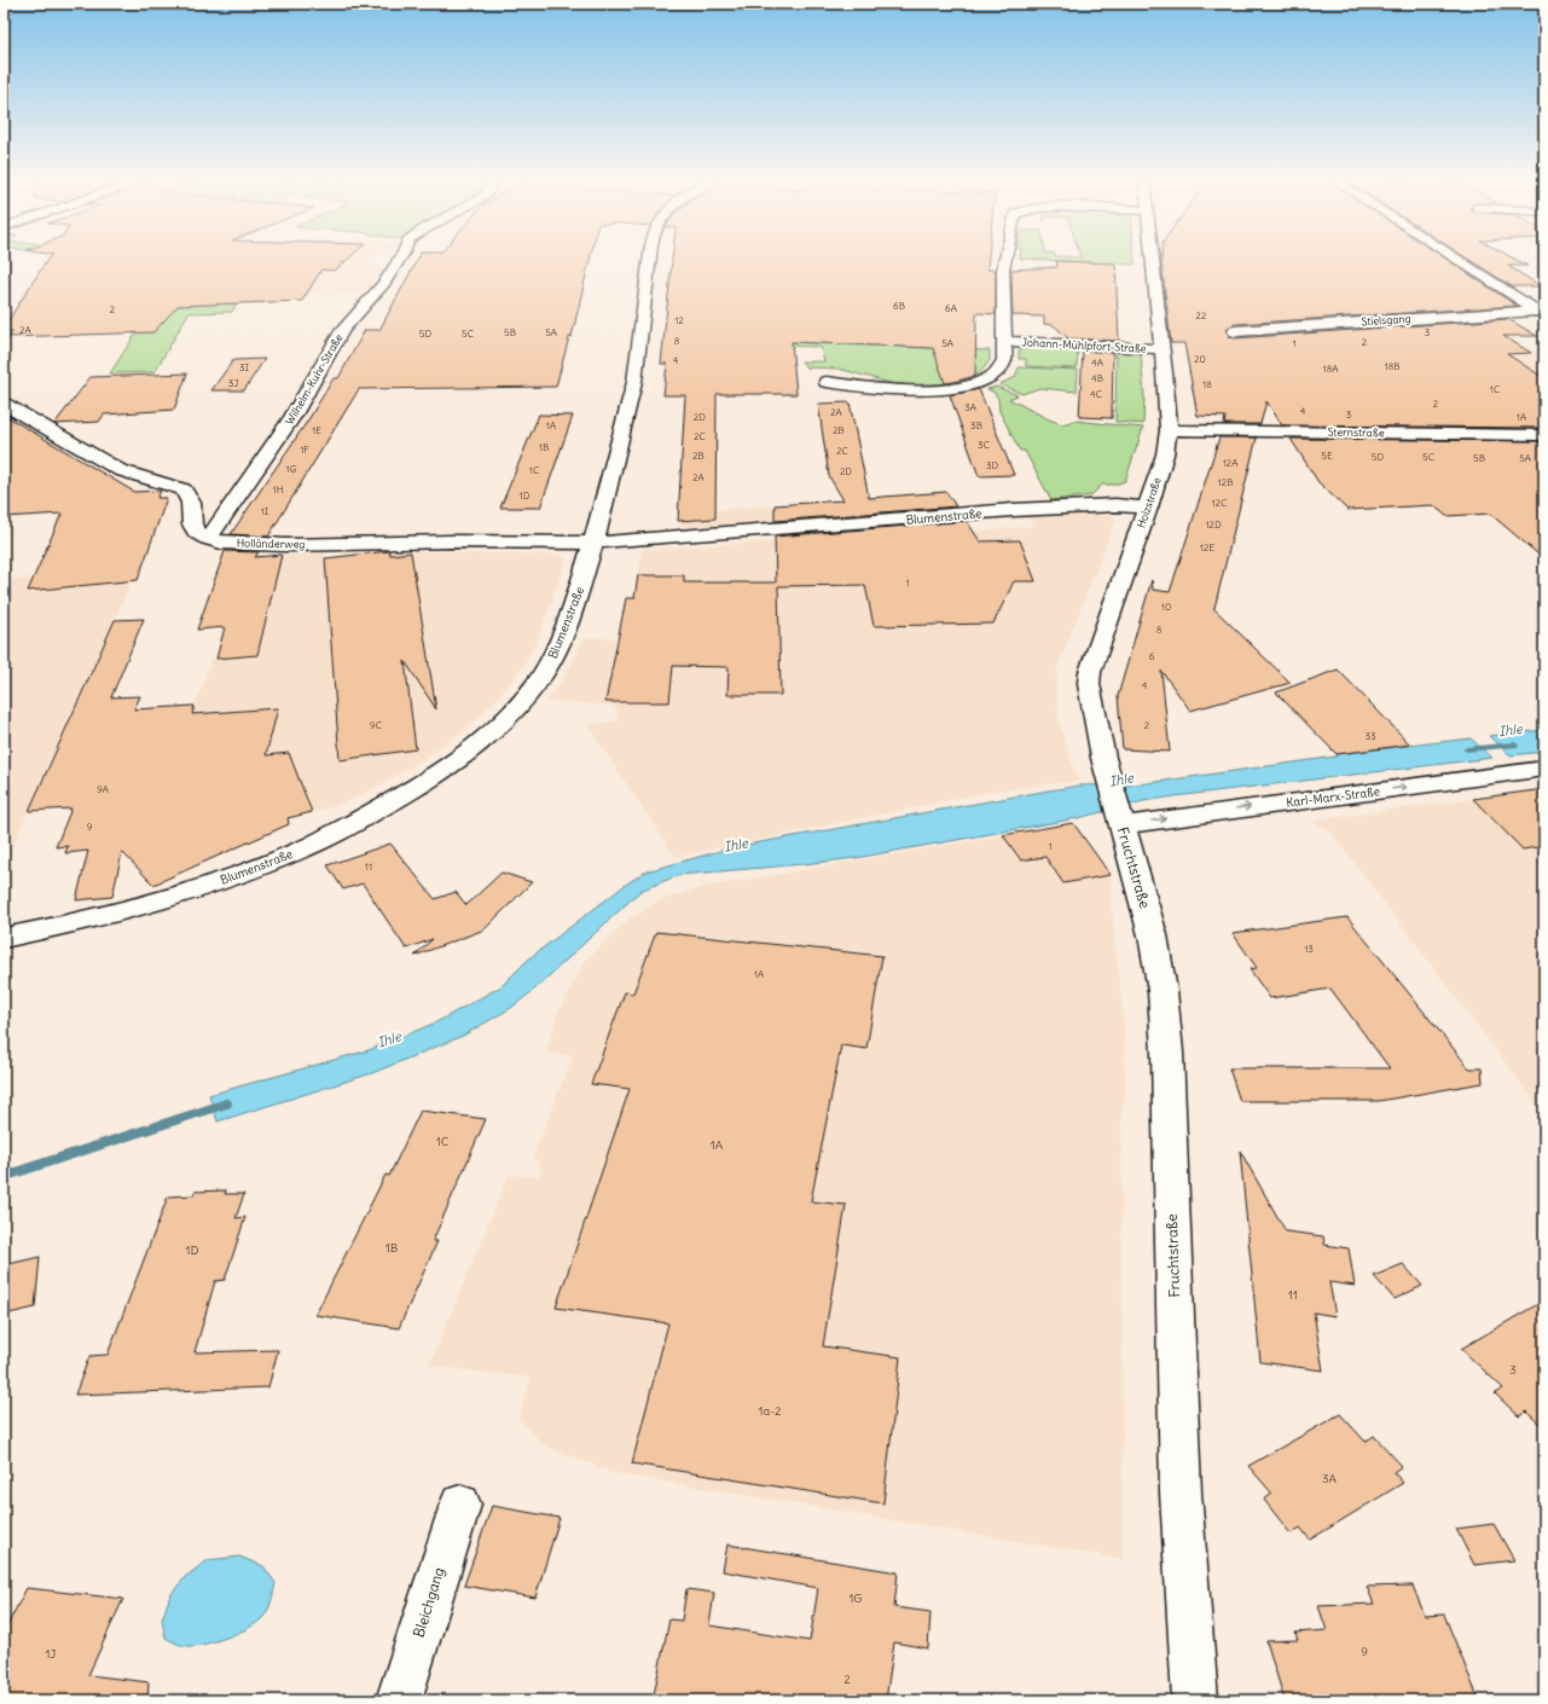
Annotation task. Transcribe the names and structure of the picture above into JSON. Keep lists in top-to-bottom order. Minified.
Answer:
{"streets":{"street":["Stielsgang","Johann-Mühlpfort-Straße","Wilhelm-Kuhr-Straße","Sternstraße","Holzstraße","Blumenstraße","Holländerweg","Karl-Marx-Straße","Fruchtstraße","Bleichgang"]},"crossings":[["Johann-Mühlpfort-Straße","Holzstraße"],["Wilhelm-Kuhr-Straße","Holländerweg"],["Sternstraße","Holzstraße"],["Holzstraße","Blumenstraße"],["Holzstraße","Karl-Marx-Straße"],["Holzstraße","Fruchtstraße"],["Blumenstraße","Holländerweg"],["Karl-Marx-Straße","Fruchtstraße"]],"one_way":["Karl-Marx-Straße"],"water":["Ihle"],"house_numbers":["6B","6A","2","22","12","2A","5B","5A","3","5D","5C","8","2","5A","1","20","4","4A","18B","3I","18A","4B","3J","18","1C","4C","2","3A","4","2A","3","2D","1A","1A","3B","1E","2B","2C","3C","1B","1F","2C","2B","5E","5D","5C","5B","5A","12A","3D","1G","1C","2D","2A","12B","1H","1D","12C","1I","12D","12E","1","10","8","6","4","9C","2","33","9A","9","1","11","13","1A","1C","1A","1B","1D","11","3","1a-2","3A","1G","9","1J","2"]}
